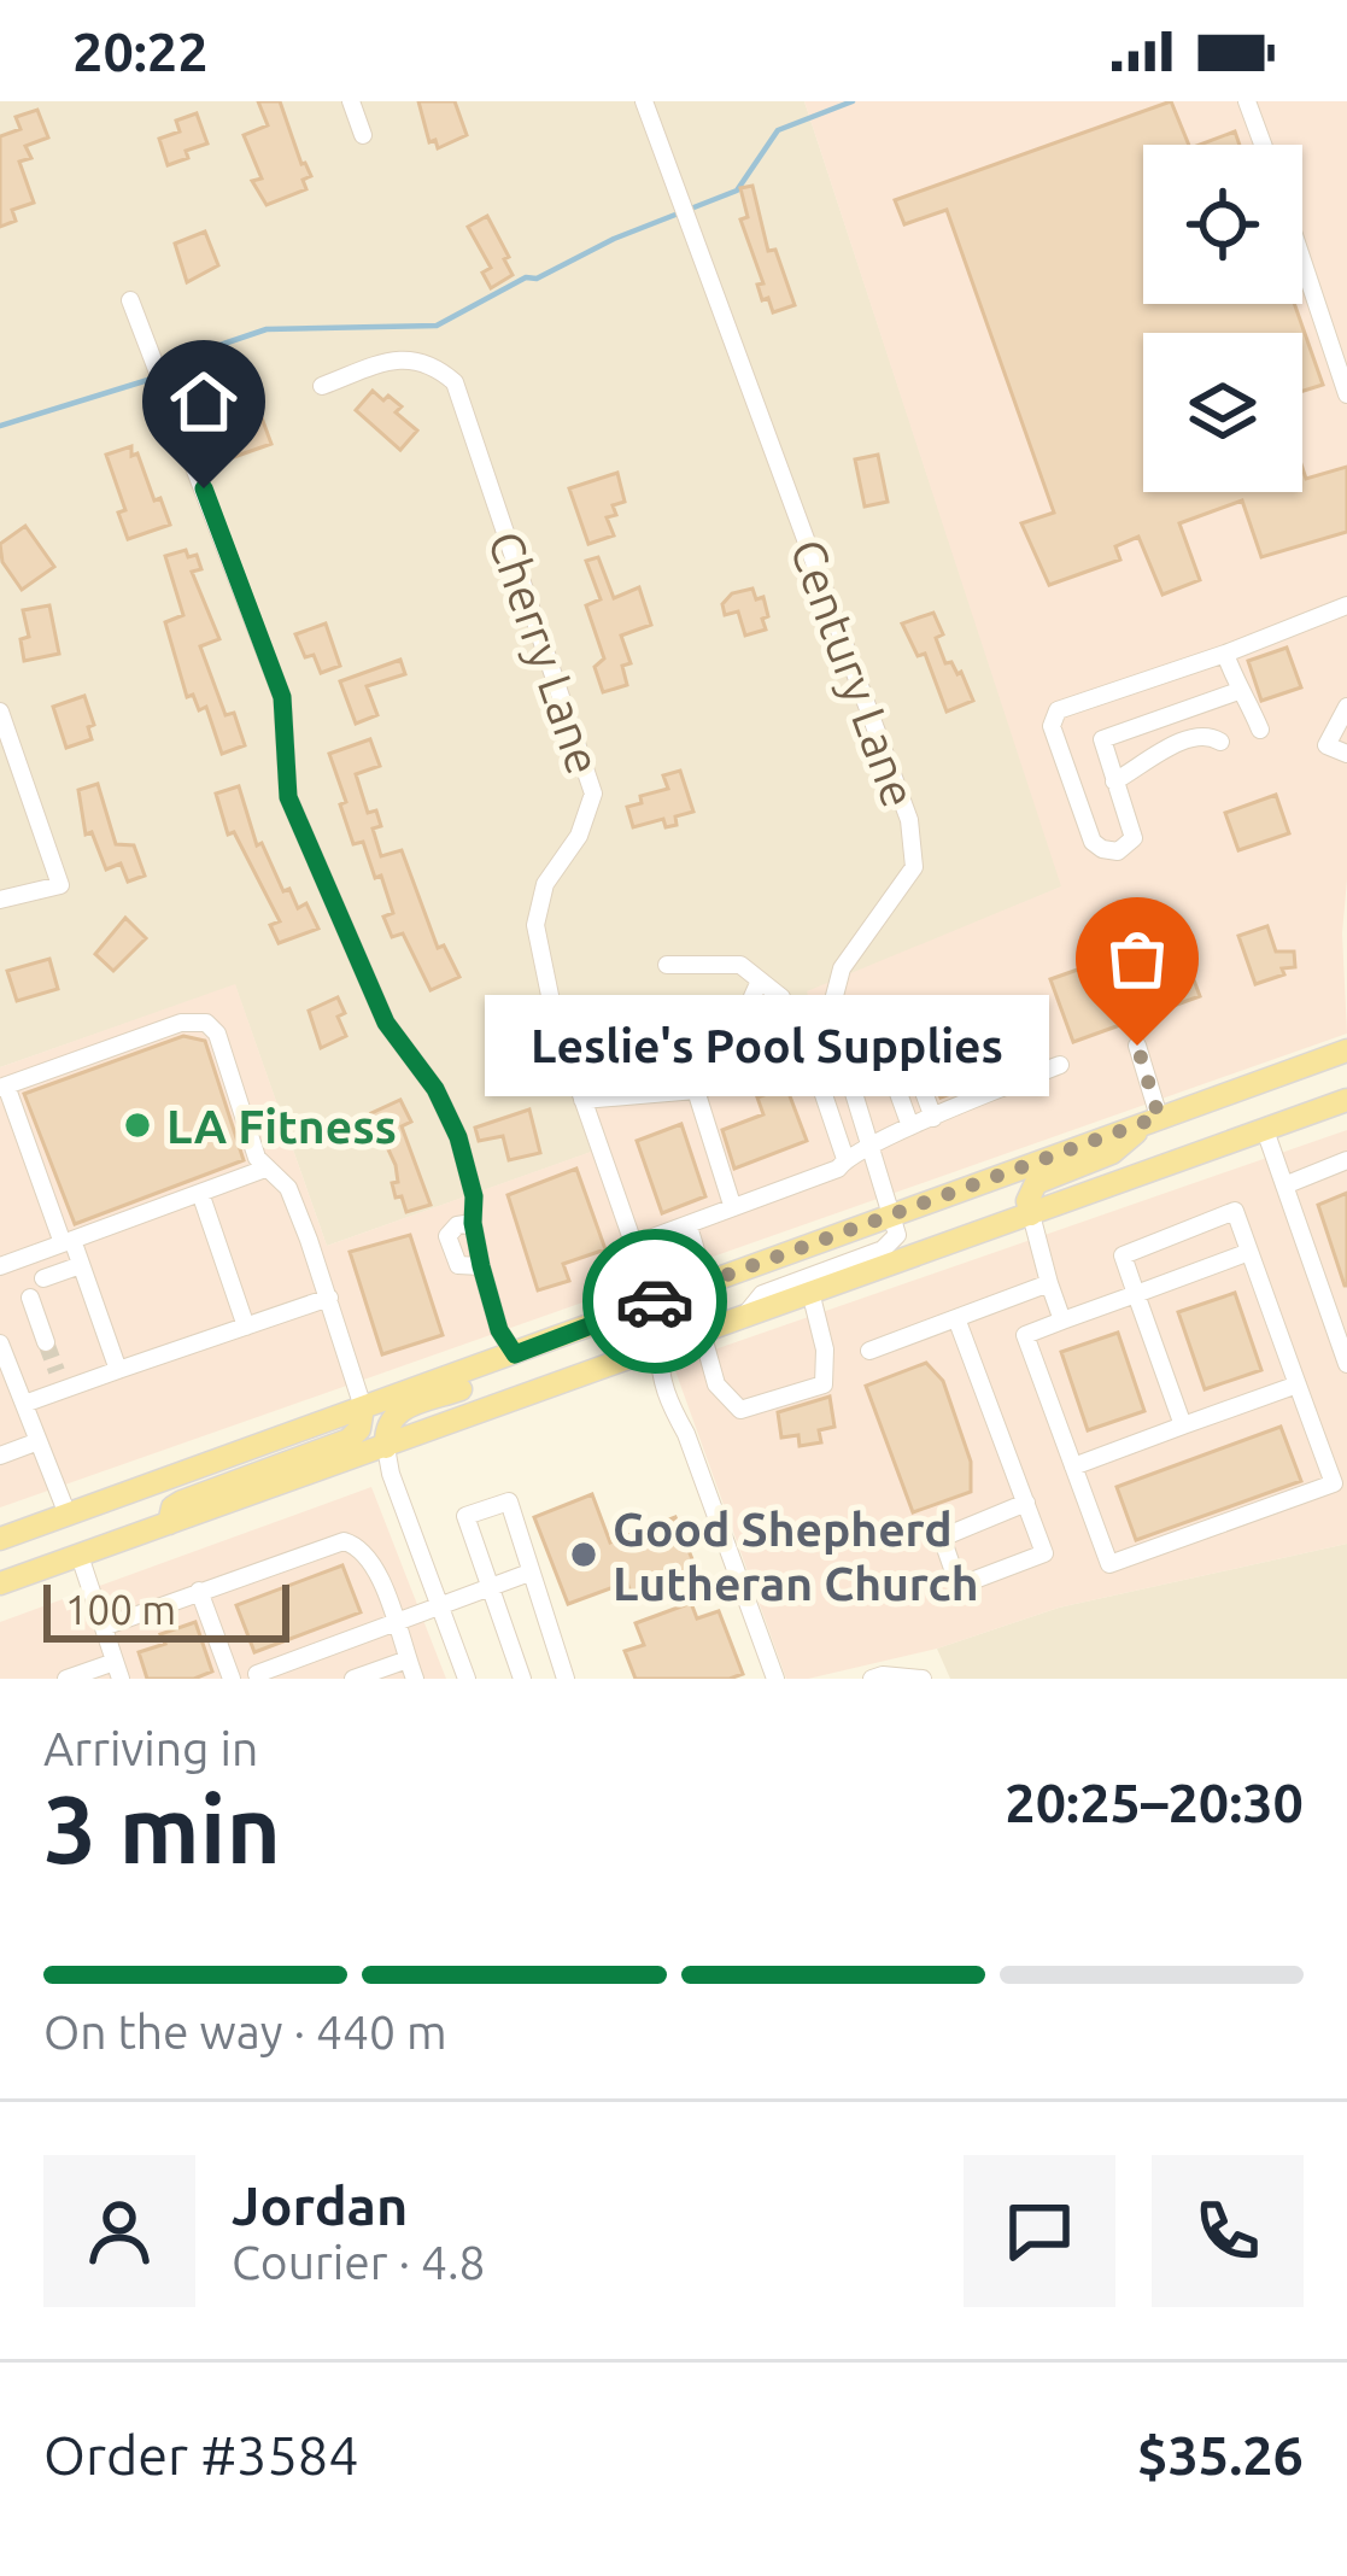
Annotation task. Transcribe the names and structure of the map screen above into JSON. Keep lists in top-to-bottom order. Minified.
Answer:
{"streets":{"street":["Cherry Lane","Century Lane"]},"places":["Leslie's Pool Supplies","LA Fitness","Good Shepherd Lutheran Church"],"scale_bar":"100 m","page":{"status":"20:22","bubble":"Leslie's Pool Supplies","scale":"100 m","heading":["3 min","Arriving in","20:25–20:30"],"panel":["Jordan","Courier · 4.8","Order #3584","$35.26"],"bar":"On the way · 440 m"}}
